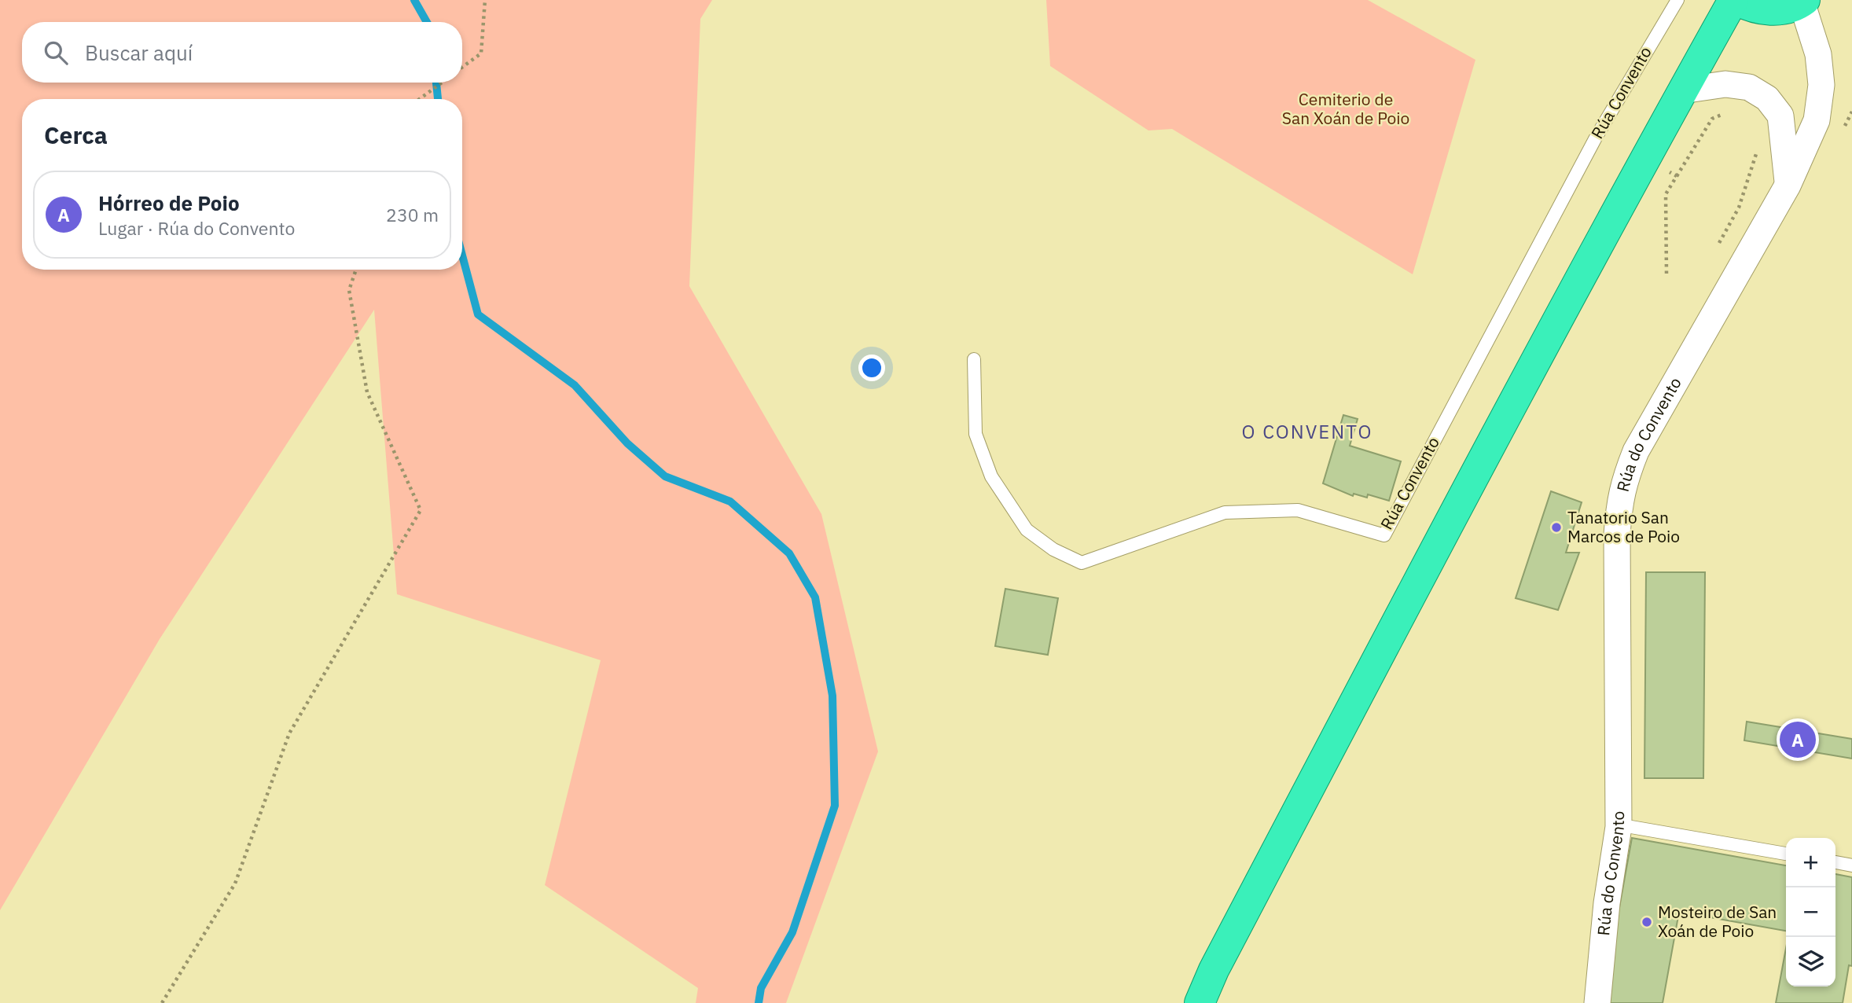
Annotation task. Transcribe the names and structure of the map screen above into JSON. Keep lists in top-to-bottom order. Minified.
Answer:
{"streets":{"street":["Rúa do Convento"],"lane":["Rúa Convento"]},"districts":["O CONVENTO"],"parks":["Cemiterio de San Xoán de Poio"],"places":["Tanatorio San Marcos de Poio","Mosteiro de San Xoán de Poio"],"page":{"search":"Buscar aquí","heading":"Cerca","list":[{"mark":"A","name":"Hórreo de Poio","note":"Lugar · Rúa do Convento","value":"230 m"}],"pins":"A","map_buttons":["+","−"]}}
